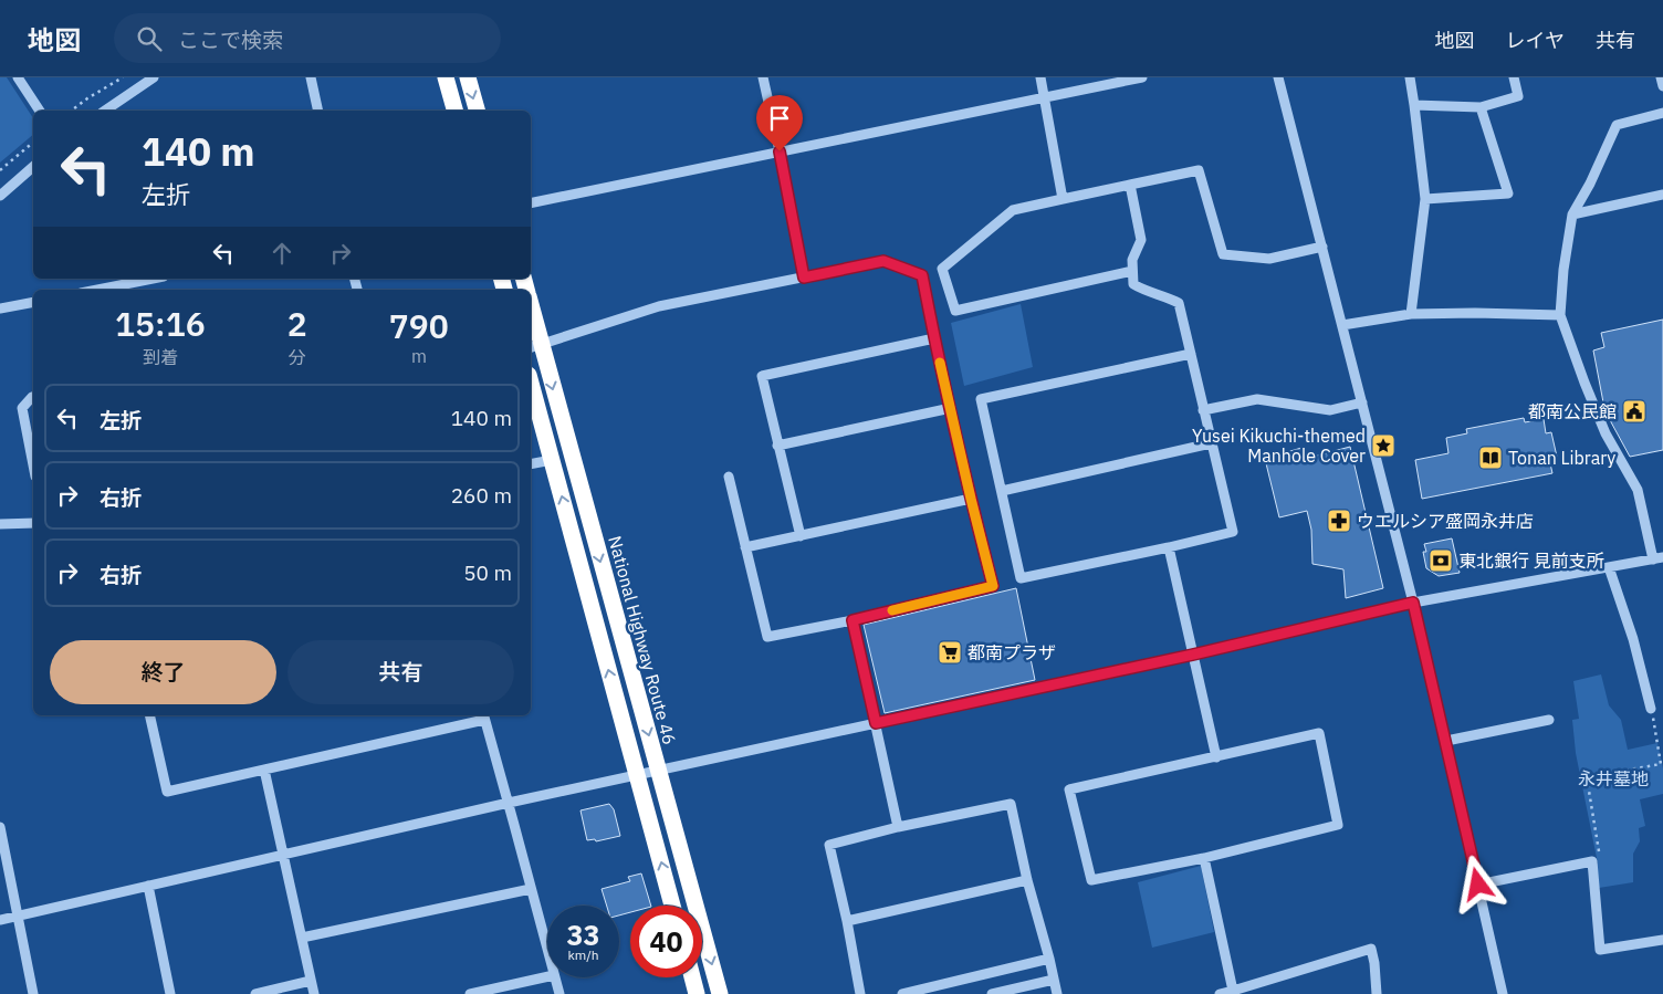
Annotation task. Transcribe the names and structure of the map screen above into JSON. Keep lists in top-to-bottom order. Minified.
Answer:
{"streets":{"highway":["National Highway Route 46"]},"parks":["永井墓地"],"places":{"public building":["都南公民館"],"place":["Yusei Kikuchi-themed Manhole Cover"],"library":["Tonan Library"],"pharmacy":["ウエルシア盛岡永井店"],"bank":["東北銀行 見前支所"],"supermarket":["都南プラザ"]},"page":{"header":"地図","search":"ここで検索","nav":["地図","レイヤ","共有"],"turn":["140 m","左折"],"eta":["15:16","到着","2","分","790","m"],"list":[{"name":"左折","value":"140 m"},{"name":"右折","value":"260 m"},{"name":"右折","value":"50 m"}],"buttons":["終了","共有"],"speed":"33 km/h","limit":"40"}}
